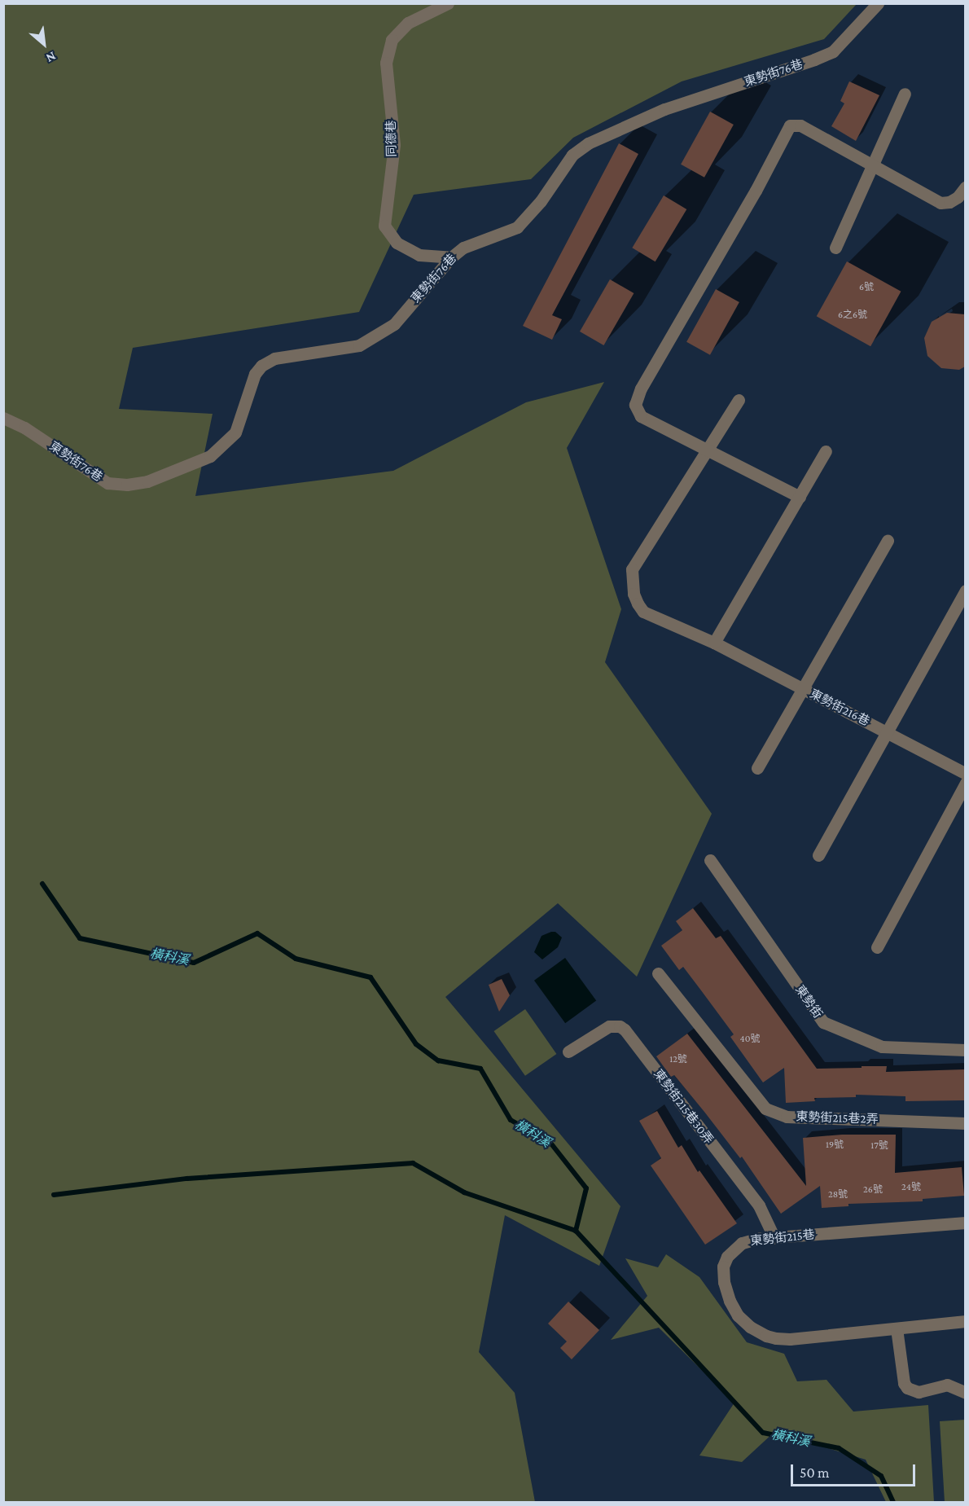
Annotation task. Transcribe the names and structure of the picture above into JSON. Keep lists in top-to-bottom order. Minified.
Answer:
{"streets":{"street":["東勢街76巷","同德巷","東勢街216巷","東勢街","東勢街215巷30弄","東勢街215巷2弄","東勢街215巷"]},"crossings":[["東勢街76巷","同德巷"],["東勢街215巷30弄","東勢街215巷"]],"water":["橫科溪"],"house_numbers":["6號","6之6號","40號","12號","19號","17號","24號","26號","28號"],"scale_bar":"50 m","north":"bottom right"}
